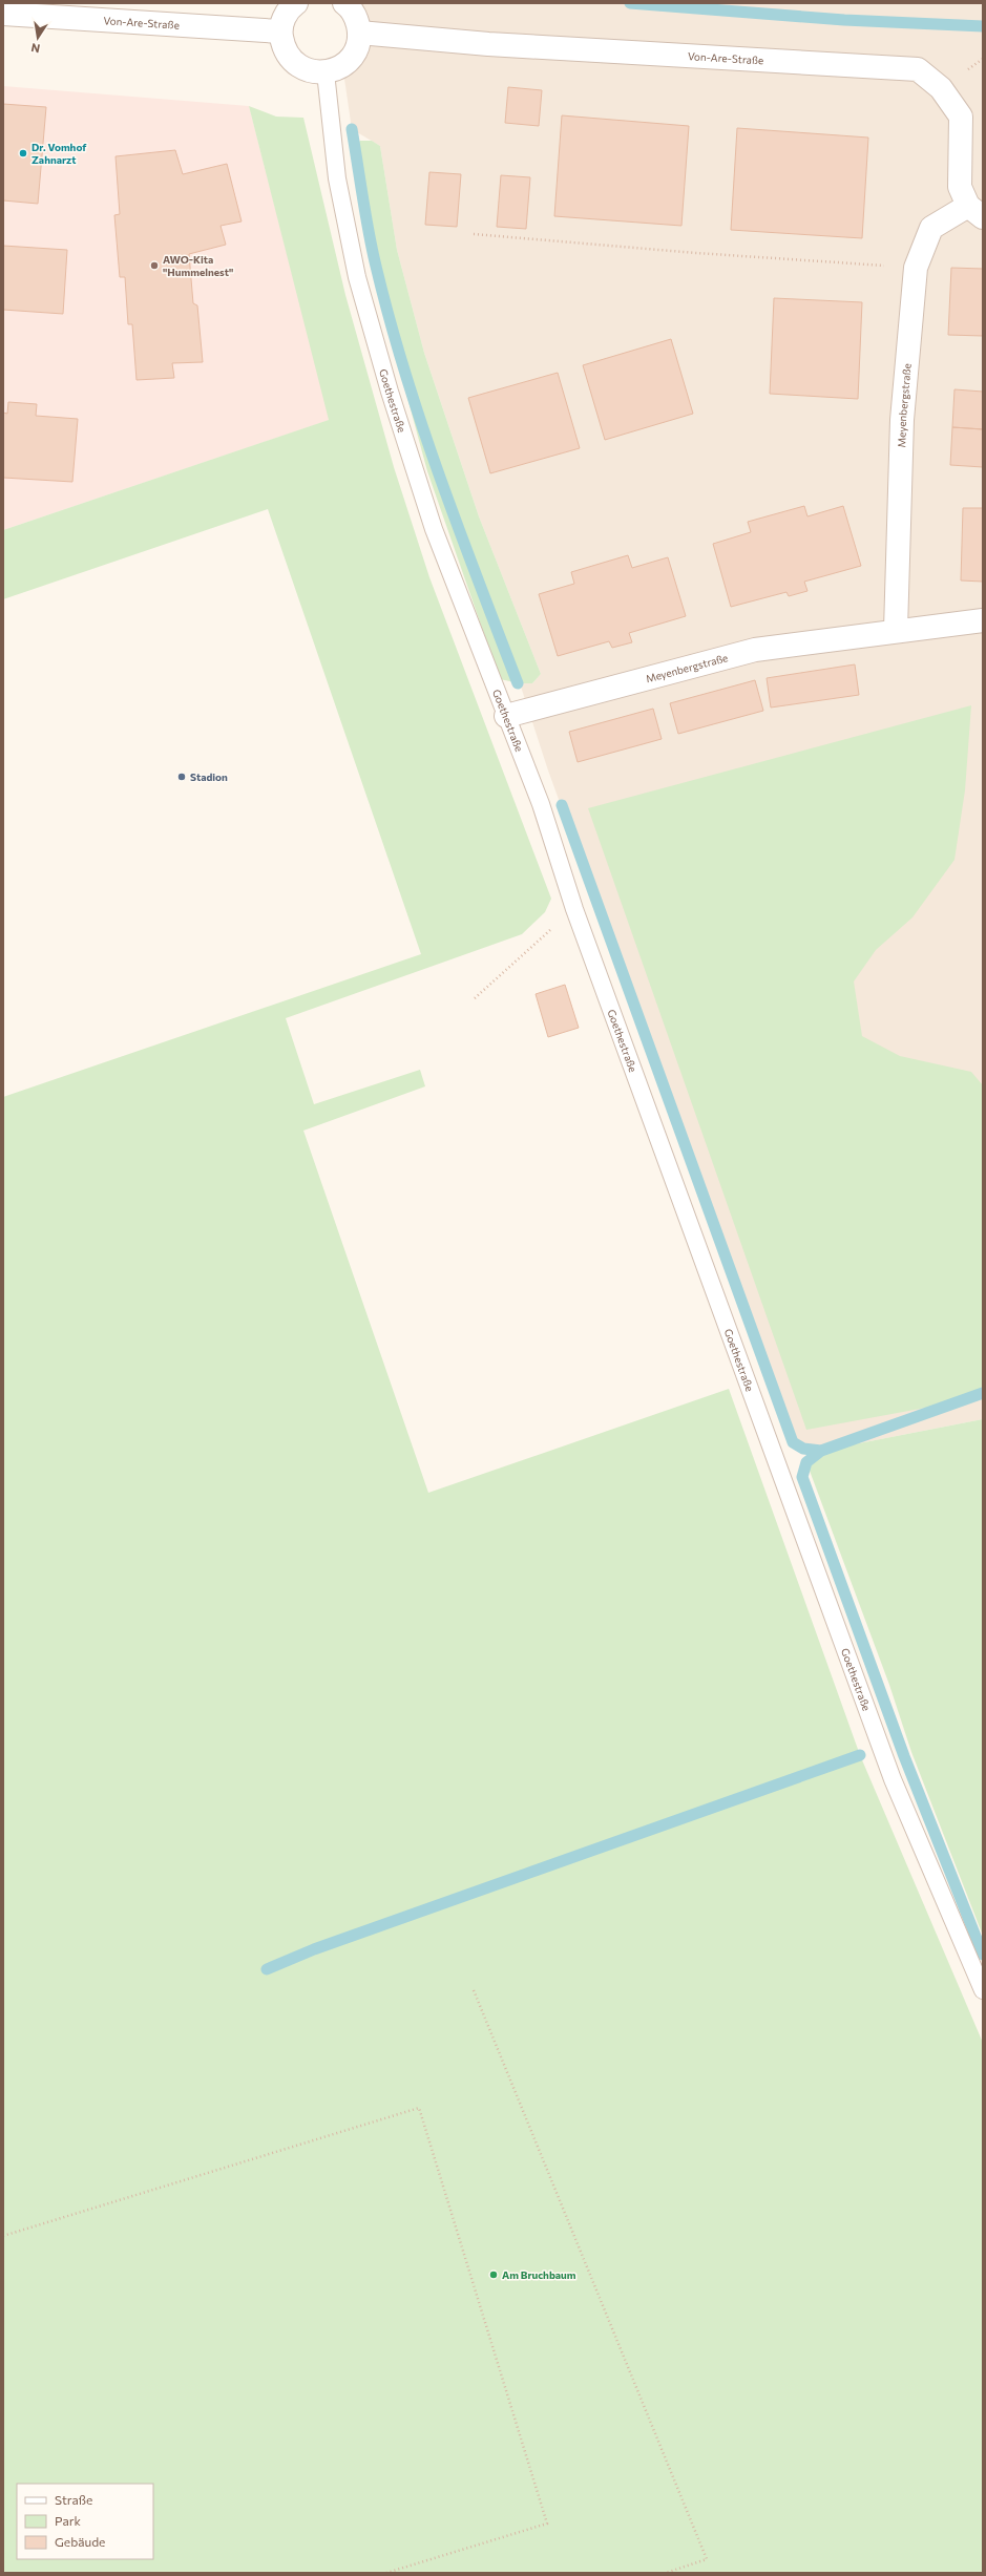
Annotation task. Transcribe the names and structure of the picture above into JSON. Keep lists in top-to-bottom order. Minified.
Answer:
{"streets":{"street":["Von-Are-Straße","Meyenbergstraße"],"lane":["Goethestraße"]},"crossings":[["Von-Are-Straße","Meyenbergstraße"],["Goethestraße","Meyenbergstraße"]],"places":["Dr. Vomhof Zahnarzt","AWO-Kita \"Hummelnest\"","Stadion","Am Bruchbaum"],"legend":["Straße","Park","Gebäude"],"north":"bottom"}
